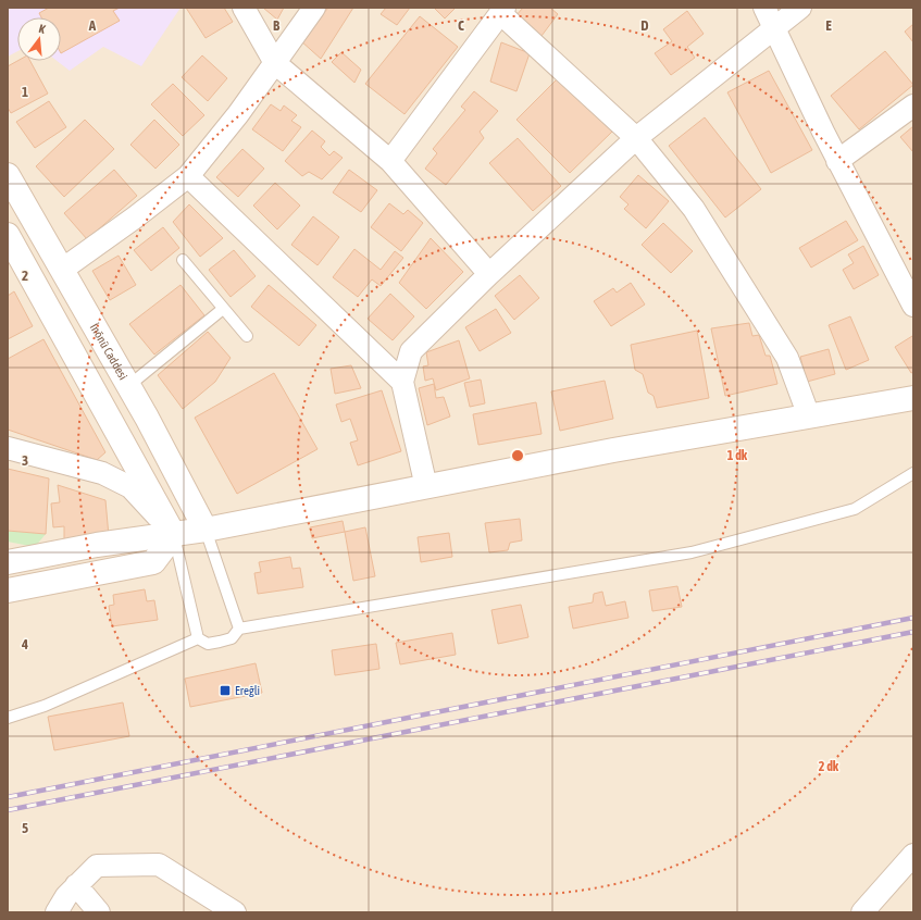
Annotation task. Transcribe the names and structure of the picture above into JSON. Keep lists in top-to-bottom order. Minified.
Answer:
{"streets":{"main road":["İnönü Caddesi"]},"places":{"transit":["Ereğli"]},"north":"top","grid":{"columns":["A","B","C","D","E"],"rows":["1","2","3","4","5"]},"rings":["1 dk","2 dk"]}
